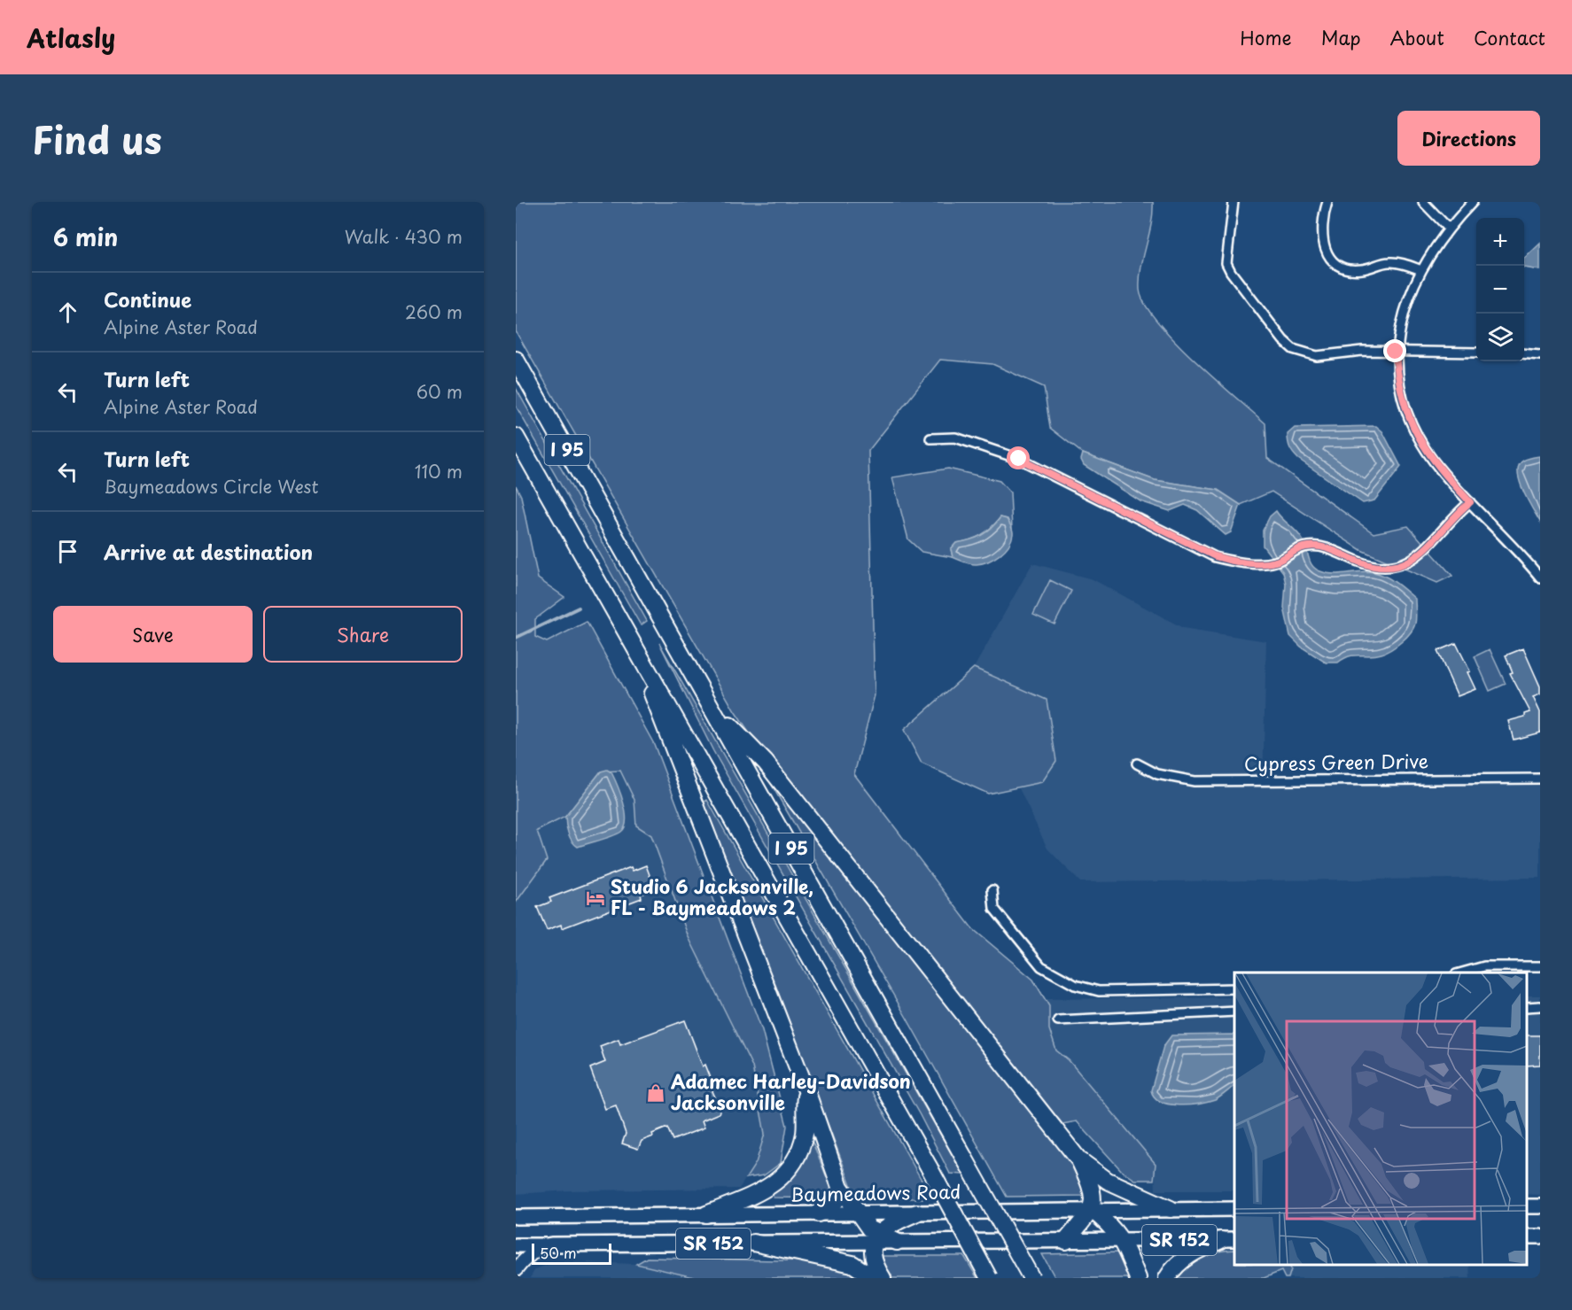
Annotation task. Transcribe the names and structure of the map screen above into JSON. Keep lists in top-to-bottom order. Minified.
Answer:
{"streets":{"highway":["I 95"],"main road":["Baymeadows Road","SR 152"],"street":["Cypress Green Drive"]},"places":{"hotel":["Studio 6 Jacksonville, FL - Baymeadows 2"],"shop":["Adamec Harley-Davidson Jacksonville"]},"scale_bar":"50 m","page":{"header":"Atlasly","nav":["Home","Map","About","Contact"],"title":"Find us","buttons":["Directions",["Save","Share"]],"heading":["6 min","Walk · 430 m"],"map_buttons":["+","−"],"list":[["Continue","Alpine Aster Road","260 m"],["Turn left","Alpine Aster Road","60 m"],["Turn left","Baymeadows Circle West","110 m"],"Arrive at destination"],"scale":"50 m"}}
